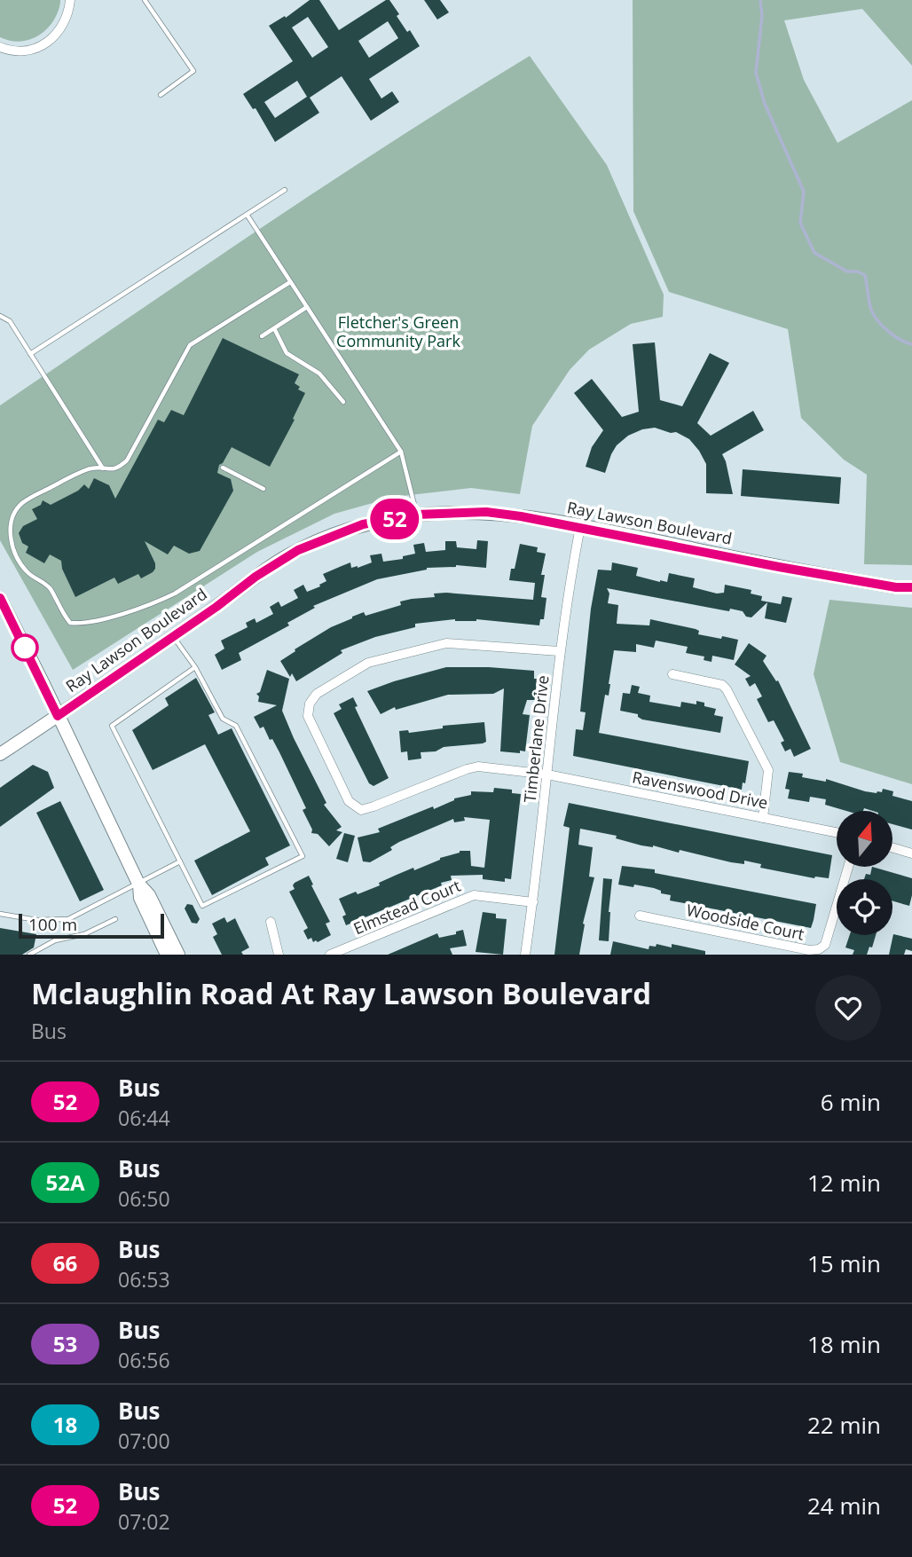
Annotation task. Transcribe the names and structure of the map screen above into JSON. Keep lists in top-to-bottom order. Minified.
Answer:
{"streets":{"street":["Ray Lawson Boulevard","Timberlane Drive","Ravenswood Drive","Elmstead Court","Woodside Court"]},"crossings":[["Ray Lawson Boulevard","Timberlane Drive"],["Timberlane Drive","Ravenswood Drive"],["Timberlane Drive","Elmstead Court"]],"parks":["Fletcher's Green Community Park"],"lines":["bus line 52"],"scale_bar":"100 m","north":"top","page":{"on_map":"52","scale":"100 m","heading":["Mclaughlin Road At Ray Lawson Boulevard","Bus"],"list":[{"mark":"52","name":"Bus","note":"06:44","value":"6 min"},{"mark":"52A","name":"Bus","note":"06:50","value":"12 min"},{"mark":"66","name":"Bus","note":"06:53","value":"15 min"},{"mark":"53","name":"Bus","note":"06:56","value":"18 min"},{"mark":"18","name":"Bus","note":"07:00","value":"22 min"},{"mark":"52","name":"Bus","note":"07:02","value":"24 min"}]}}
